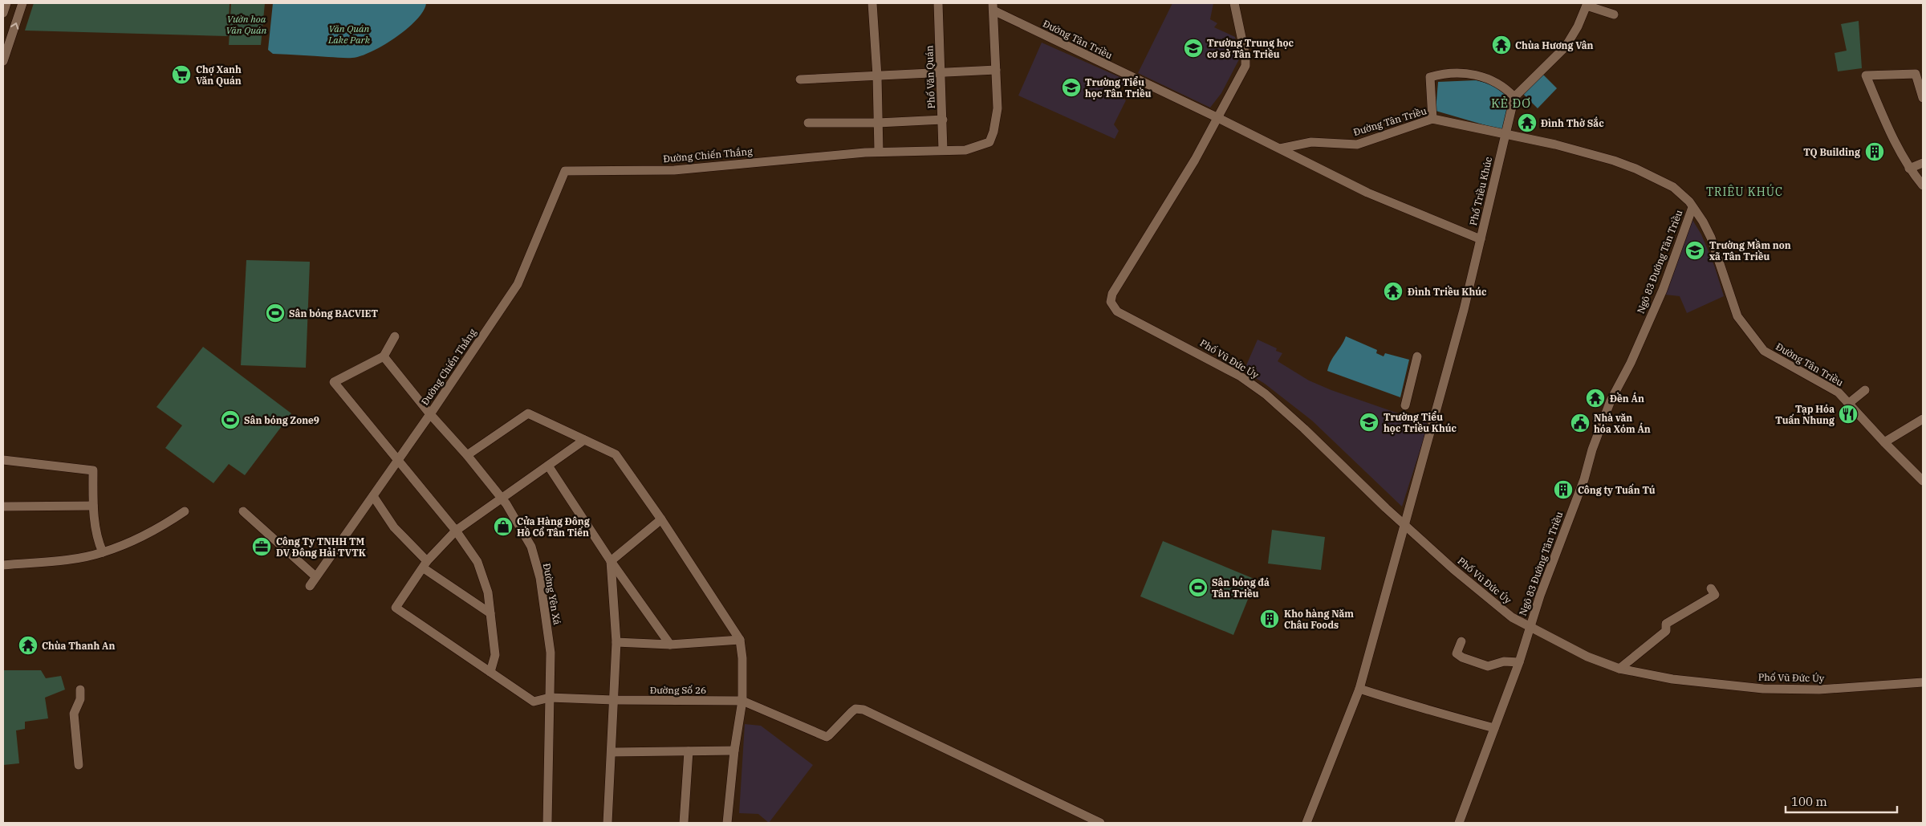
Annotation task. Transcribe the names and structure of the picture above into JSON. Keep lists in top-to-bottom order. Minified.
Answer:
{"streets":{"street":["Đường Tân Triều","Phố Văn Quán","Đường Chiến Thắng","Phố Triều Khúc","Ngõ 83 Đường Tân Triều","Phố Vũ Đức Úy","Đường Yên Xá","Đường Số 26"]},"crossings":[["Đường Tân Triều","Đường Chiến Thắng"],["Đường Tân Triều","Phố Triều Khúc"],["Đường Tân Triều","Ngõ 83 Đường Tân Triều"],["Đường Tân Triều","Phố Vũ Đức Úy"],["Phố Văn Quán","Đường Chiến Thắng"],["Đường Chiến Thắng","Đường Yên Xá"],["Ngõ 83 Đường Tân Triều","Phố Vũ Đức Úy"],["Đường Yên Xá","Đường Số 26"]],"districts":["KẺ ĐƠ","TRIÊU KHÚC"],"parks":["Vườn hoa Văn Quán","Văn Quán Lake Park"],"places":{"temple":["Chùa Hương Vân","Đình Thờ Sắc","Đình Triều Khúc","Đền Án","Chùa Thanh An"],"school or university":["Trường Trung học cơ sở Tân Triều","Trường Tiểu học Tân Triều","Trường Mầm non xã Tân Triều","Trường Tiểu học Triều Khúc"],"supermarket":["Chợ Xanh Văn Quán"],"building":["TQ Building","Công ty Tuấn Tú","Kho hàng Năm Châu Foods"],"sports":["Sân bóng BACVIET","Sân bóng Zone9","Sân bóng đá Tân Triều"],"restaurant":["Tạp Hóa Tuấn Nhung"],"public building":["Nhà văn hóa Xóm Án"],"shop":["Cửa Hàng Đông Hồ Cổ Tân Tiến"],"office":["Công Ty TNHH TM DV Đông Hải TVTK"]},"scale_bar":"100 m"}
